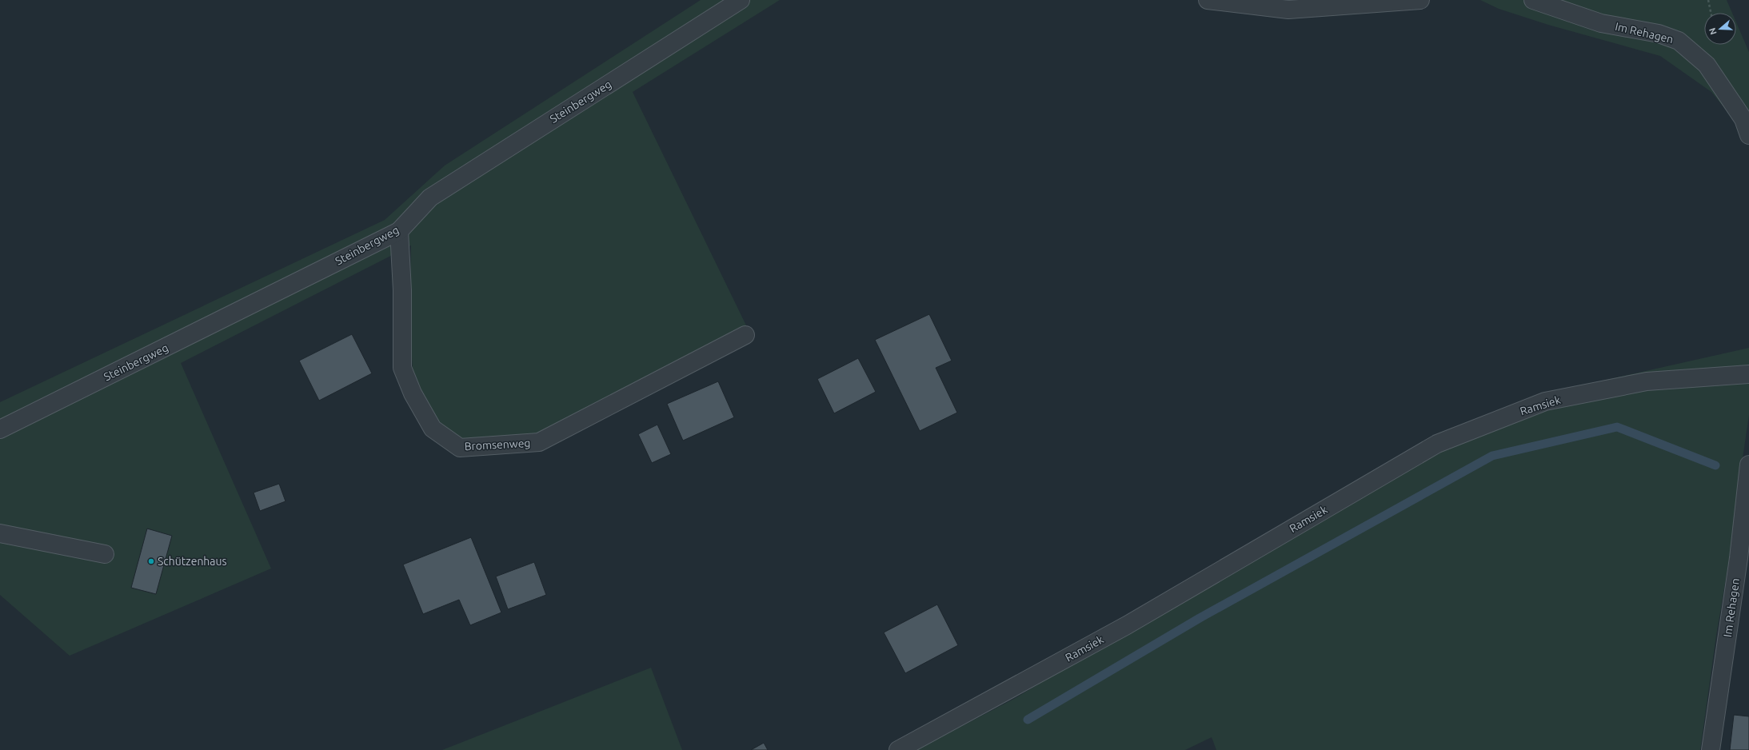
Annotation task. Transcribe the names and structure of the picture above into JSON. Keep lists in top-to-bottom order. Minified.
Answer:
{"streets":{"street":["Im Rehagen","Steinbergweg","Ramsiek","Bromsenweg"]},"crossings":[["Steinbergweg","Bromsenweg"]],"places":["Schützenhaus"],"north":"left"}
